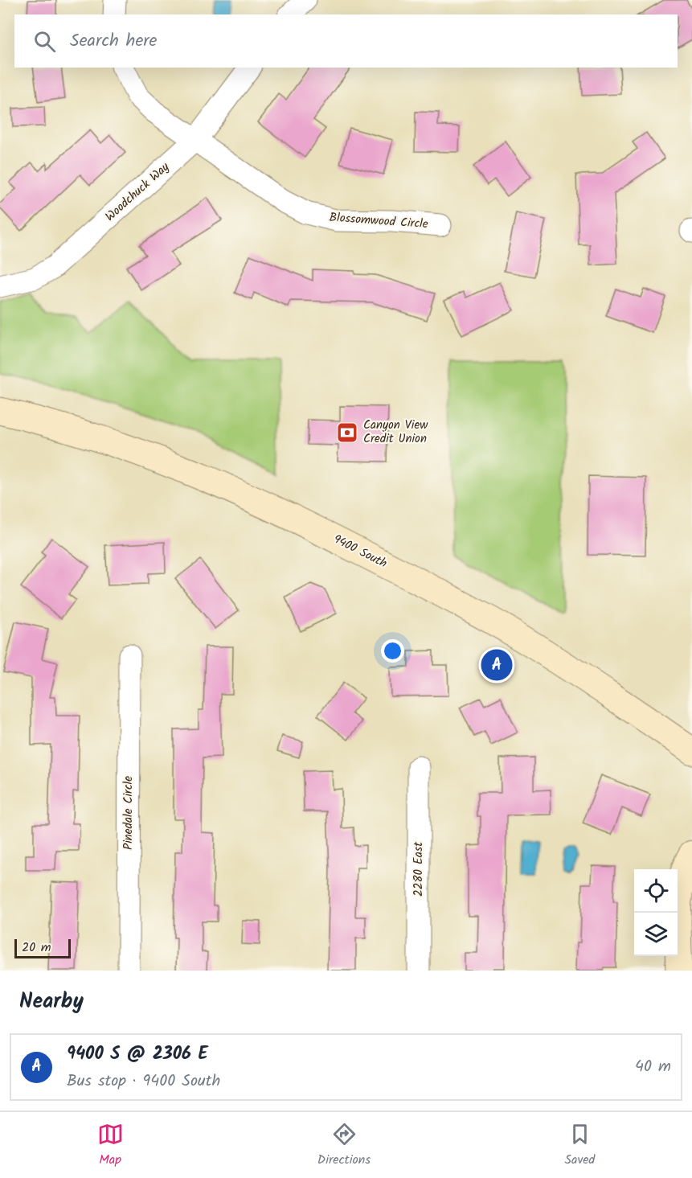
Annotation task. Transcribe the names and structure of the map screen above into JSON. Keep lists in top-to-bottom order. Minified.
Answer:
{"streets":{"main road":["9400 South"],"street":["Woodchuck Way","Blossomwood Circle","Pinedale Circle","2280 East"]},"crossings":[["Woodchuck Way","Blossomwood Circle"]],"places":{"bank":["Canyon View Credit Union"]},"scale_bar":"20 m","page":{"search":"Search here","pins":"A","scale":"20 m","heading":"Nearby","list":[{"mark":"A","name":"9400 S @ 2306 E","note":"Bus stop · 9400 South","value":"40 m"}],"nav":["Map","Directions","Saved"]}}
